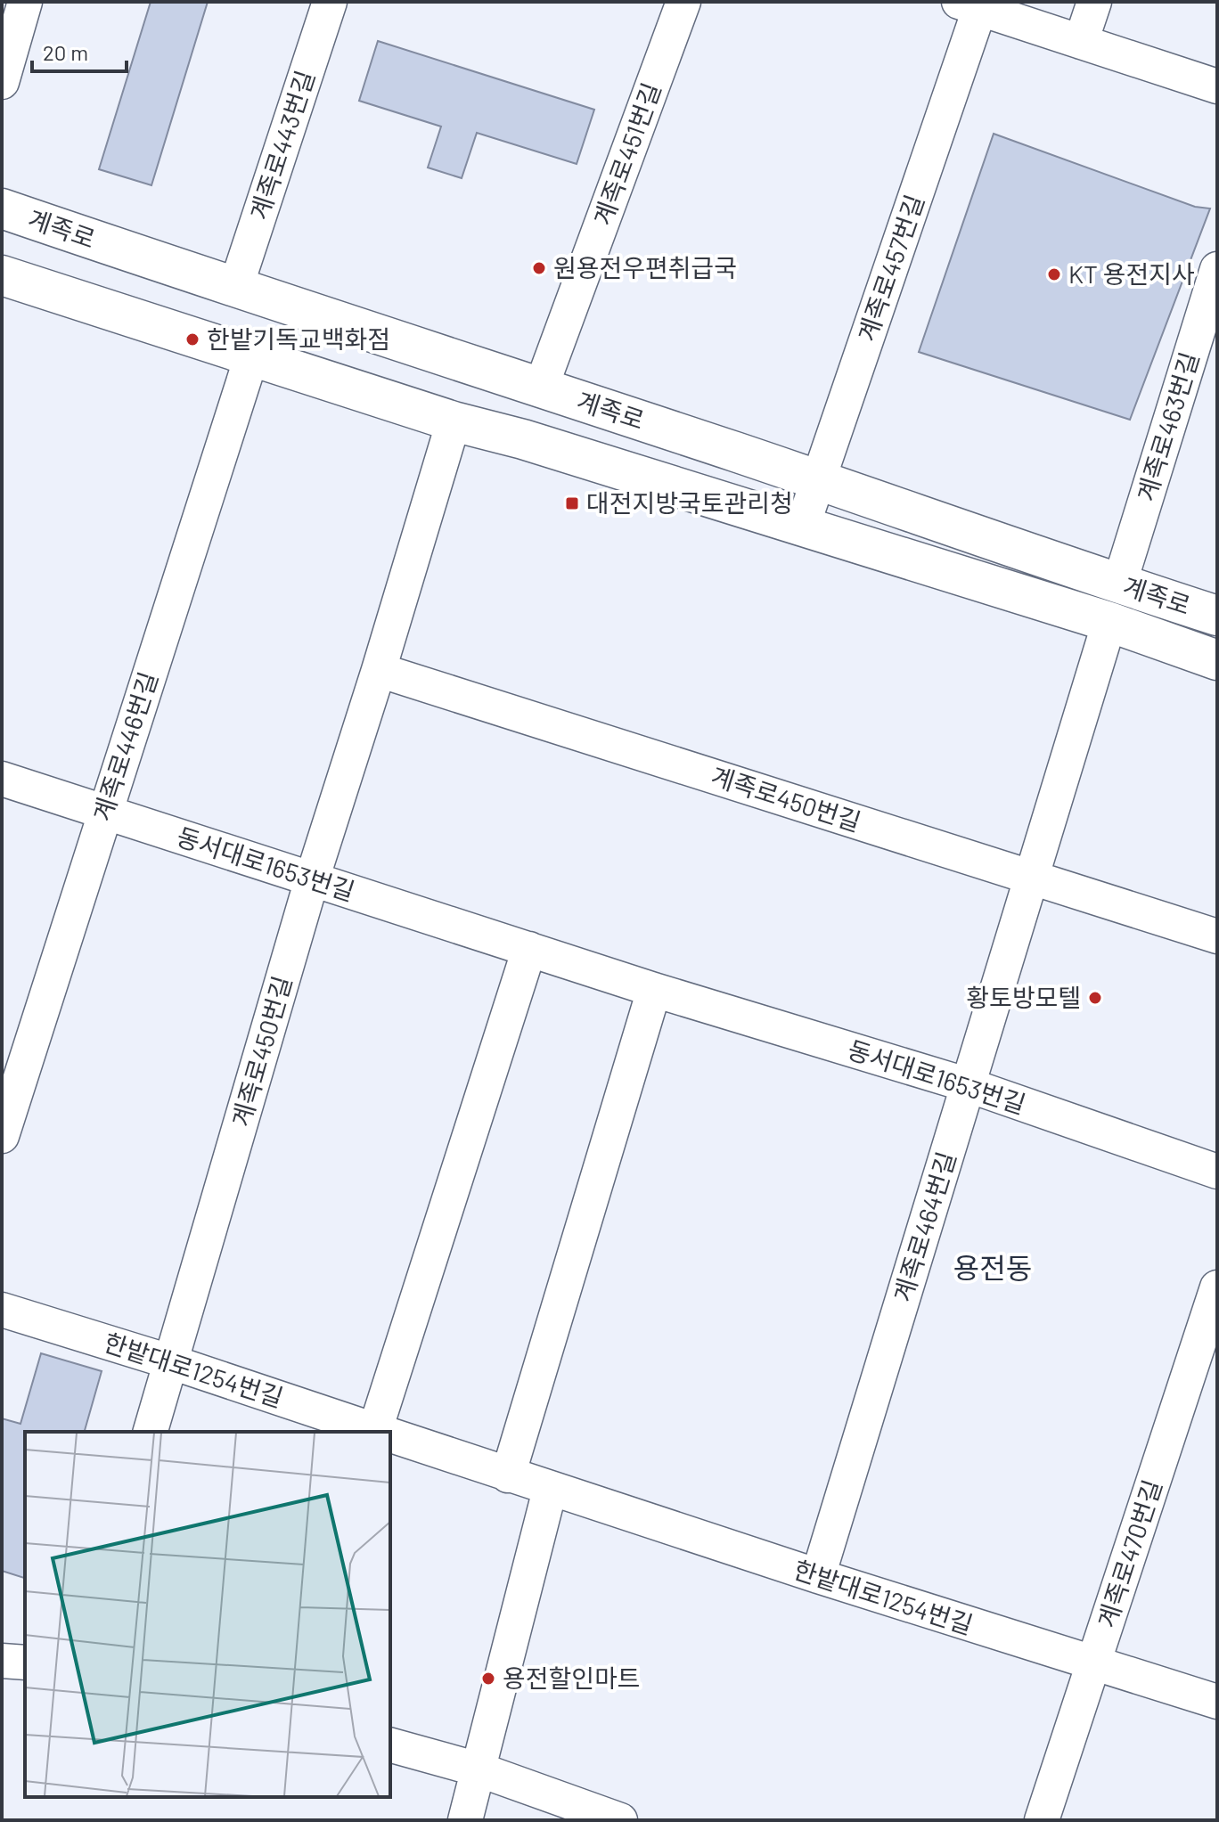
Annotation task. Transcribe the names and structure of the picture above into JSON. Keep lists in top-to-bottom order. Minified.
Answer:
{"streets":{"main road":["계족로"],"street":["계족로443번길","계족로451번길","계족로457번길","계족로463번길","계족로446번길","계족로450번길","동서대로1653번길","계족로464번길","한밭대로1254번길","계족로470번길"]},"crossings":[["계족로443번길","계족로"],["계족로451번길","계족로"],["계족로","계족로457번길"],["계족로","계족로463번길"],["계족로","계족로446번길"],["계족로","계족로450번길"],["계족로","계족로464번길"],["계족로446번길","동서대로1653번길"],["계족로450번길","동서대로1653번길"],["계족로450번길","계족로464번길"],["계족로450번길","한밭대로1254번길"],["동서대로1653번길","계족로464번길"],["계족로464번길","한밭대로1254번길"],["한밭대로1254번길","계족로470번길"]],"districts":["용전동"],"places":{"other":["원용전우편취급국","KT 용전지사","한밭기독교백화점","황토방모텔","용전할인마트"],"transit":["대전지방국토관리청"]},"scale_bar":"20 m"}
